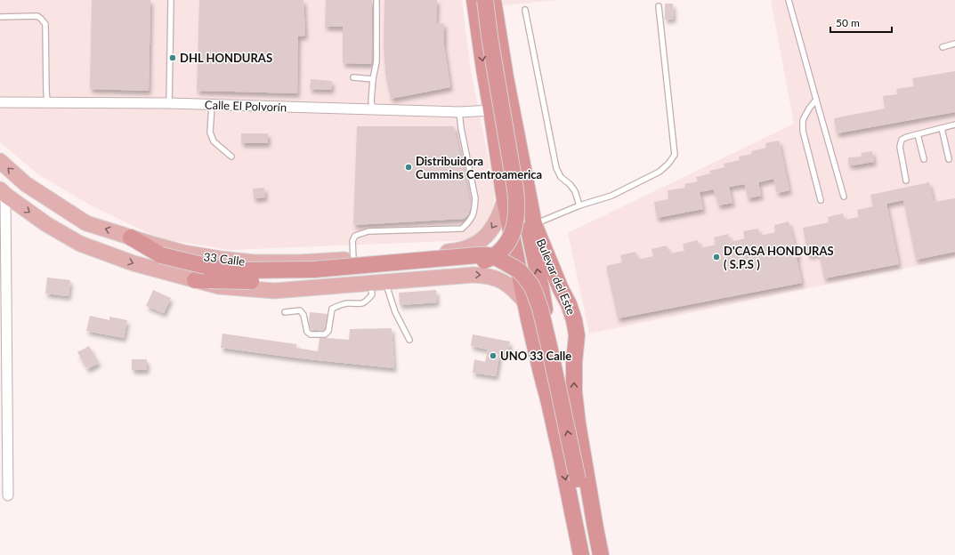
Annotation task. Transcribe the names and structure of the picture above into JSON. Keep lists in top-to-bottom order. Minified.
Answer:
{"streets":{"highway":["Bulevar del Este"],"main road":["33 Calle"],"street":["Calle El Polvorín"]},"places":["DHL HONDURAS","Distribuidora Cummins Centroamerica","D'CASA HONDURAS ( S.P.S )","UNO 33 Calle"],"scale_bar":"50 m"}
